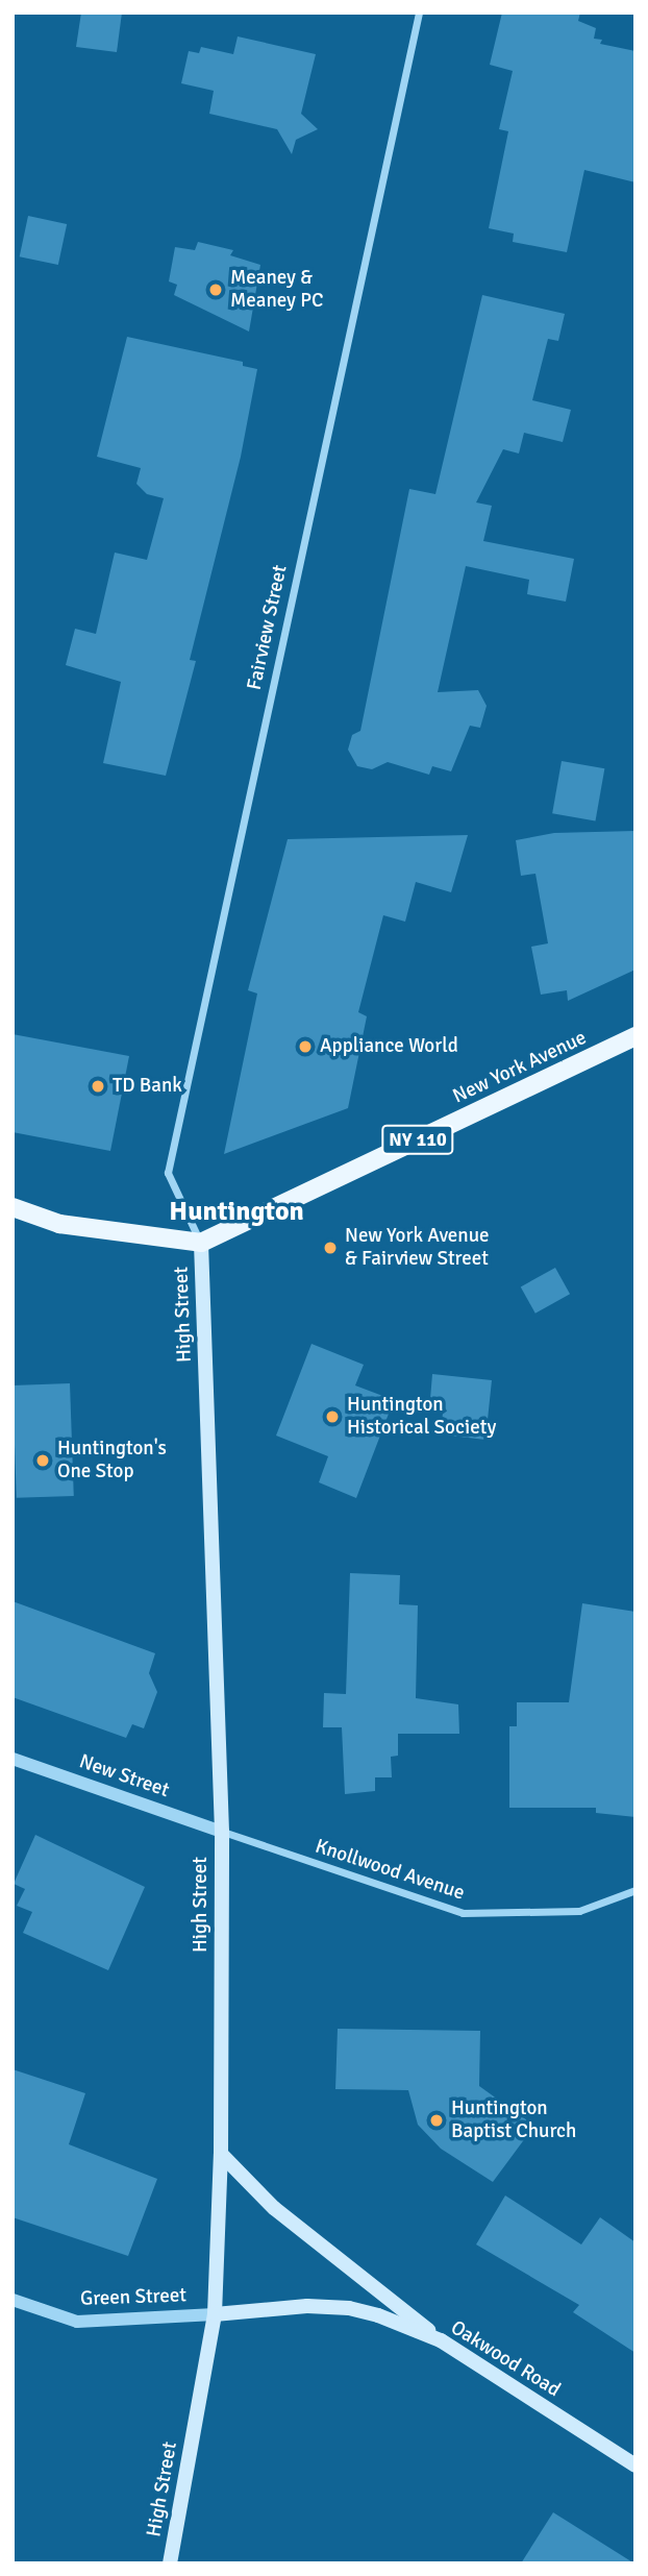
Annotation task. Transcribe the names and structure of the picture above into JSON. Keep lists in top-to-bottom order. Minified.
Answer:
{"streets":{"main road":["New York Avenue","NY 110","High Street","Oakwood Road"],"street":["Fairview Street","New Street","Knollwood Avenue","Green Street"]},"crossings":[["Fairview Street","New York Avenue"],["Fairview Street","High Street"],["New York Avenue","High Street"],["High Street","New Street"],["High Street","Knollwood Avenue"],["High Street","Green Street"],["High Street","Oakwood Road"],["New Street","Knollwood Avenue"],["Green Street","Oakwood Road"]],"districts":["Huntington"],"places":["Meaney & Meaney PC","Appliance World","TD Bank","New York Avenue & Fairview Street","Huntington Historical Society","Huntington's One Stop","Huntington Baptist Church"]}
